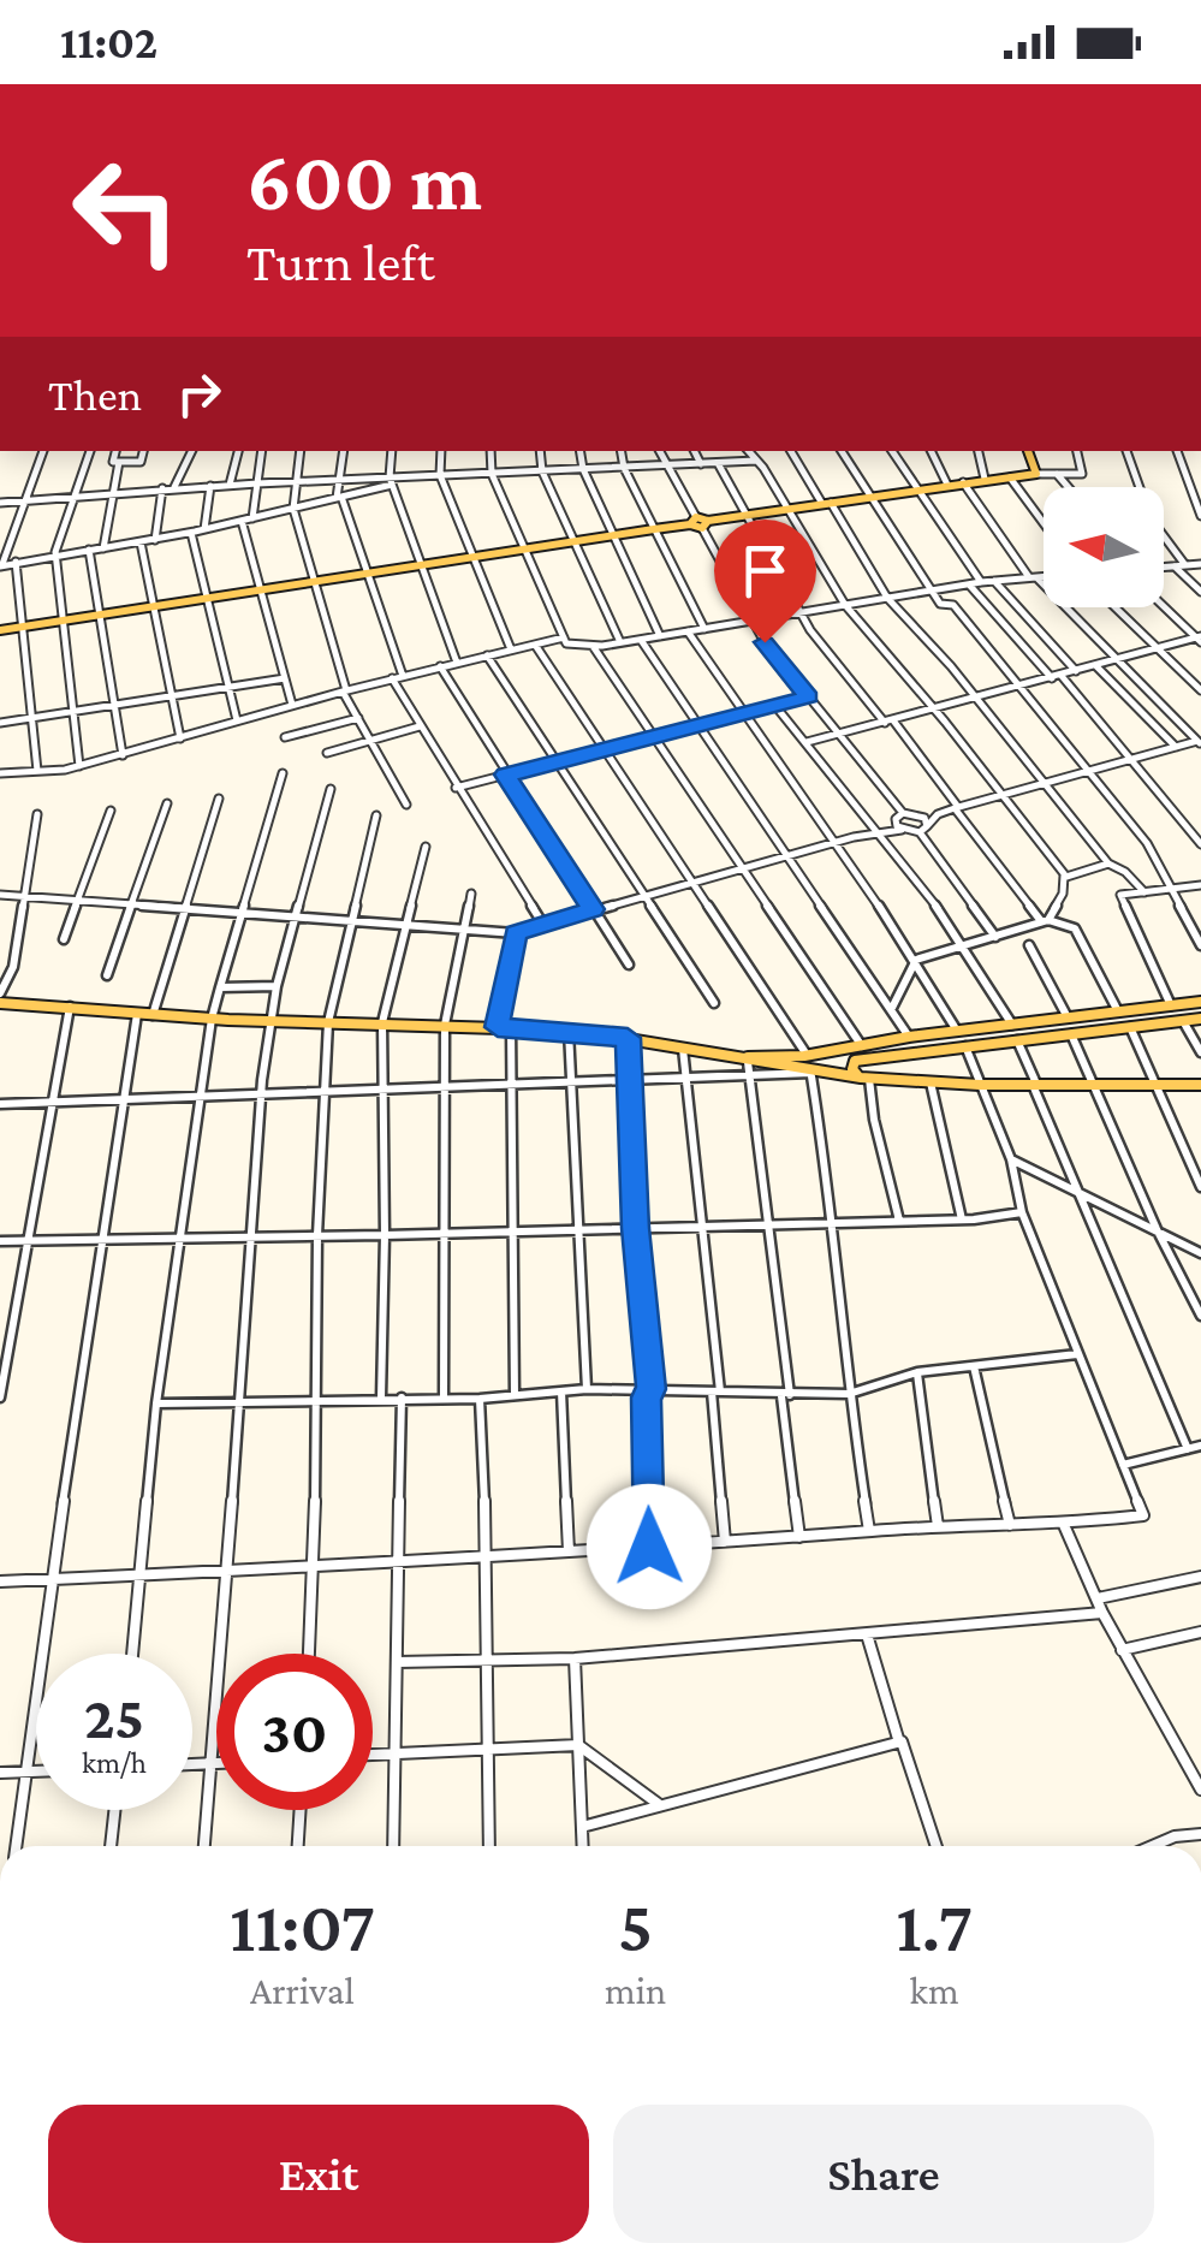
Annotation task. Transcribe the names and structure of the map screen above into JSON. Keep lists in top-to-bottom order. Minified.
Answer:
{"north":"left","page":{"status":"11:02","turn":["600 m","Turn left"],"then":"Then","speed":"25 km/h","limit":"30","eta":["11:07","Arrival","5","min","1.7","km"],"buttons":["Exit","Share"]}}
